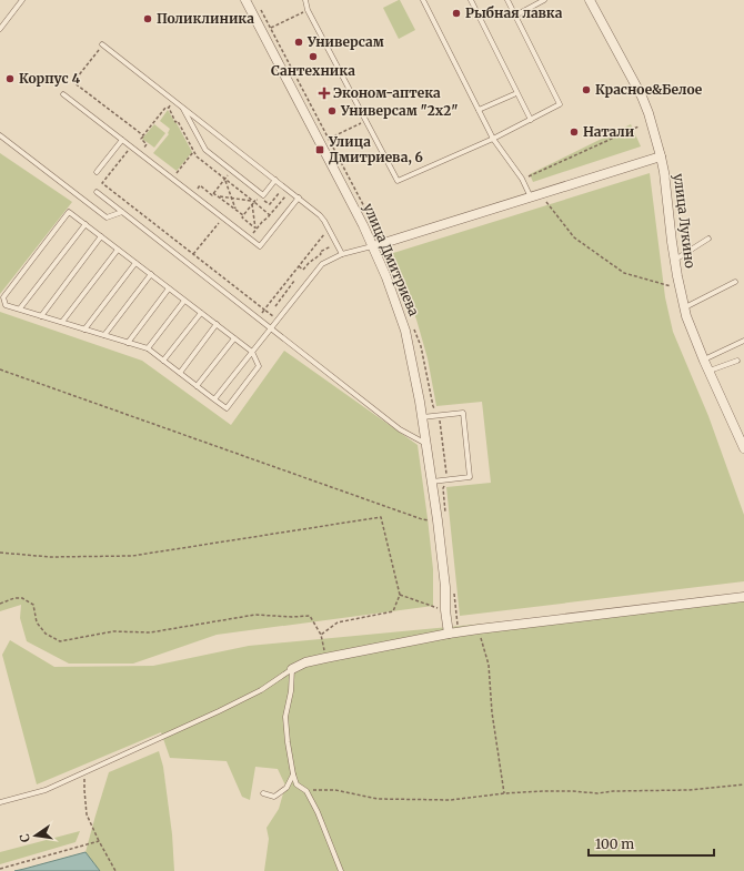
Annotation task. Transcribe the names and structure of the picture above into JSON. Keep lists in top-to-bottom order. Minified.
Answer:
{"streets":{"street":["улица Лукино","улица Дмитриева"]},"places":{"other":["Рыбная лавка","Поликлиника","Универсам","Сантехника","Корпус 4","Красное&Белое","Универсам \"2x2\"","Натали"],"health":["Эконом-аптека"],"transit":["Улица Дмитриева, 6"]},"scale_bar":"100 m","north":"left"}
